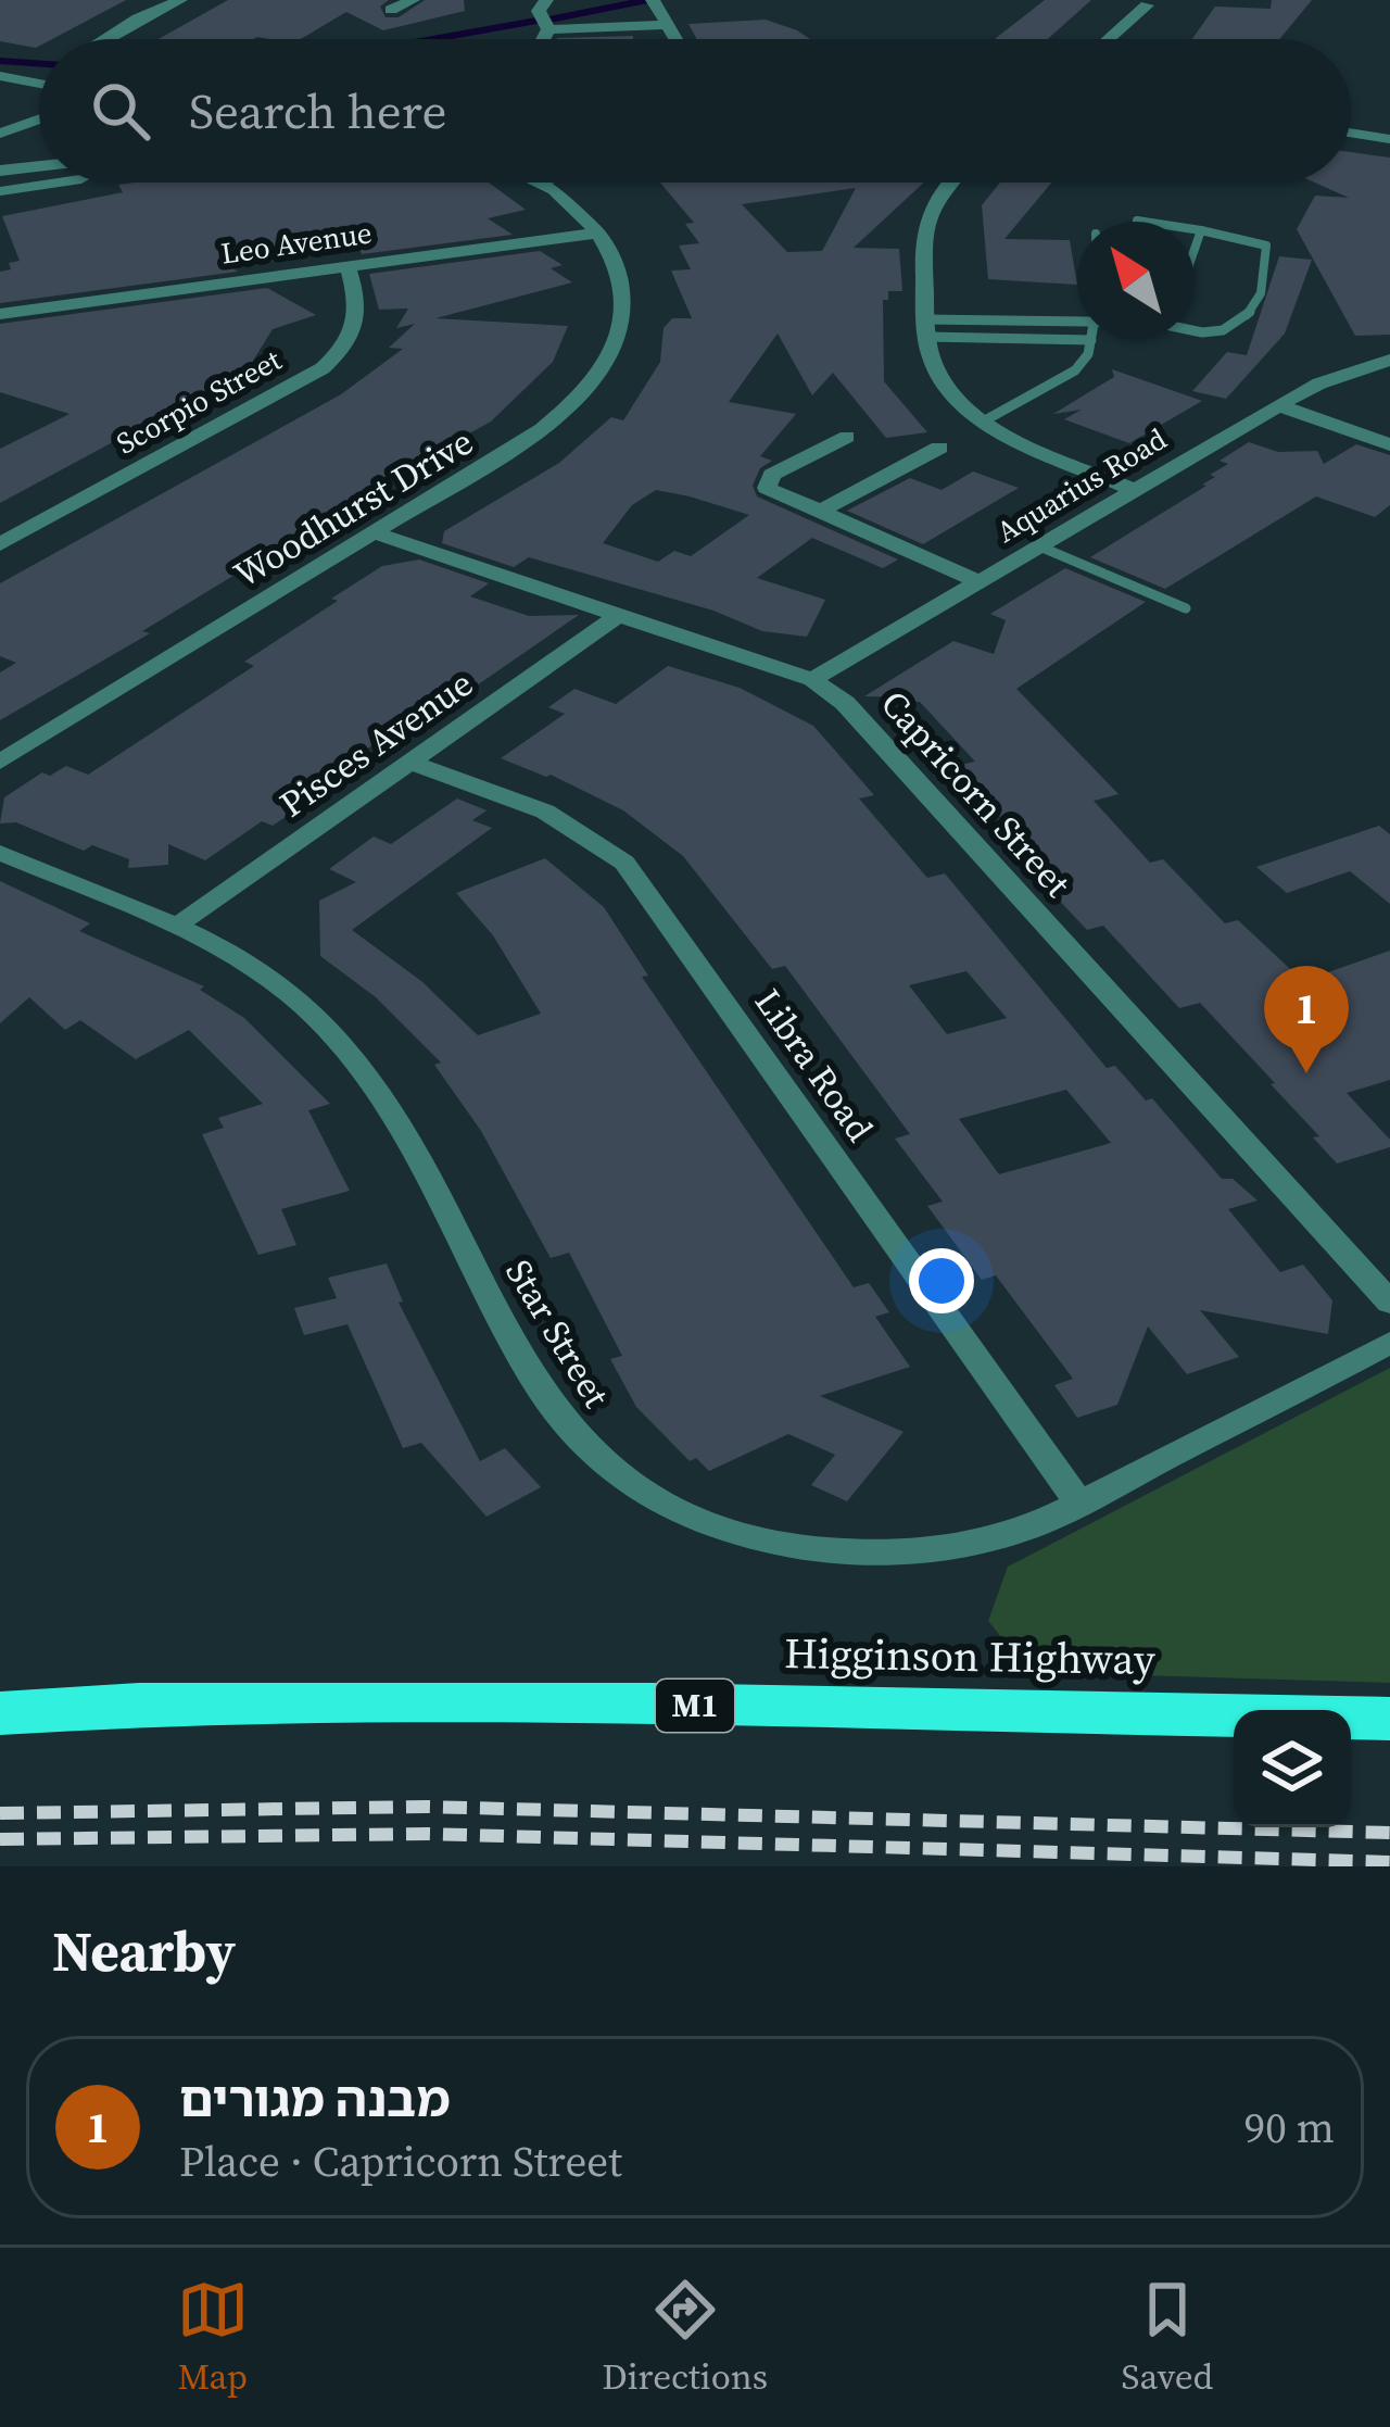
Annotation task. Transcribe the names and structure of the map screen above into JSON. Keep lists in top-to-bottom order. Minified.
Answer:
{"streets":{"highway":["Higginson Highway","M1"],"street":["Leo Avenue","Scorpio Street","Aquarius Road","Woodhurst Drive","Pisces Avenue","Capricorn Street","Libra Road","Star Street"]},"crossings":[["Leo Avenue","Scorpio Street"],["Leo Avenue","Woodhurst Drive"],["Aquarius Road","Capricorn Street"],["Woodhurst Drive","Capricorn Street"],["Pisces Avenue","Capricorn Street"],["Pisces Avenue","Libra Road"],["Pisces Avenue","Star Street"],["Libra Road","Star Street"]],"north":"top left","page":{"search":"Search here","pins":"1","heading":"Nearby","list":[{"mark":"1","name":"מבנה מגורים","note":"Place · Capricorn Street","value":"90 m"}],"nav":["Map","Directions","Saved"]}}
